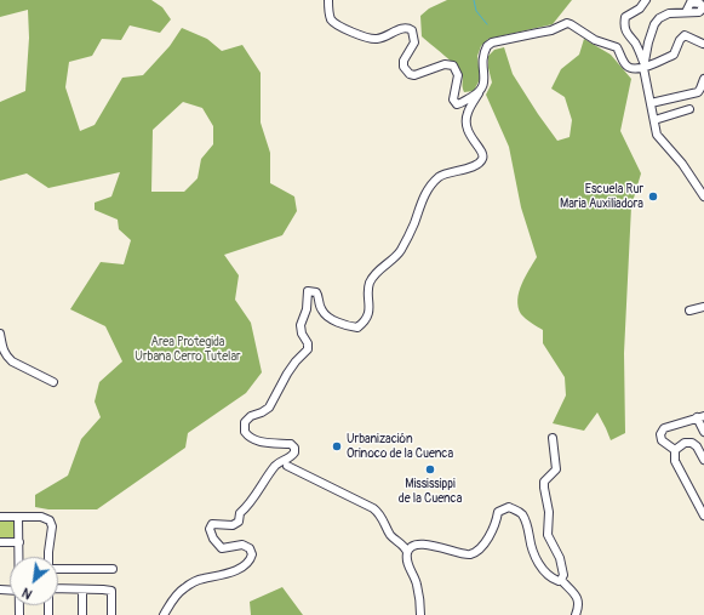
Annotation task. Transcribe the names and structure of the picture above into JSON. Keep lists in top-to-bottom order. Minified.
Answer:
{"parks":["Area Protegida Urbana Cerro Tutelar"],"places":["Escuela Rur Maria Auxiliadora","Urbanización Orinoco de la Cuenca","Mississippi de la Cuenca"],"north":"bottom left"}
